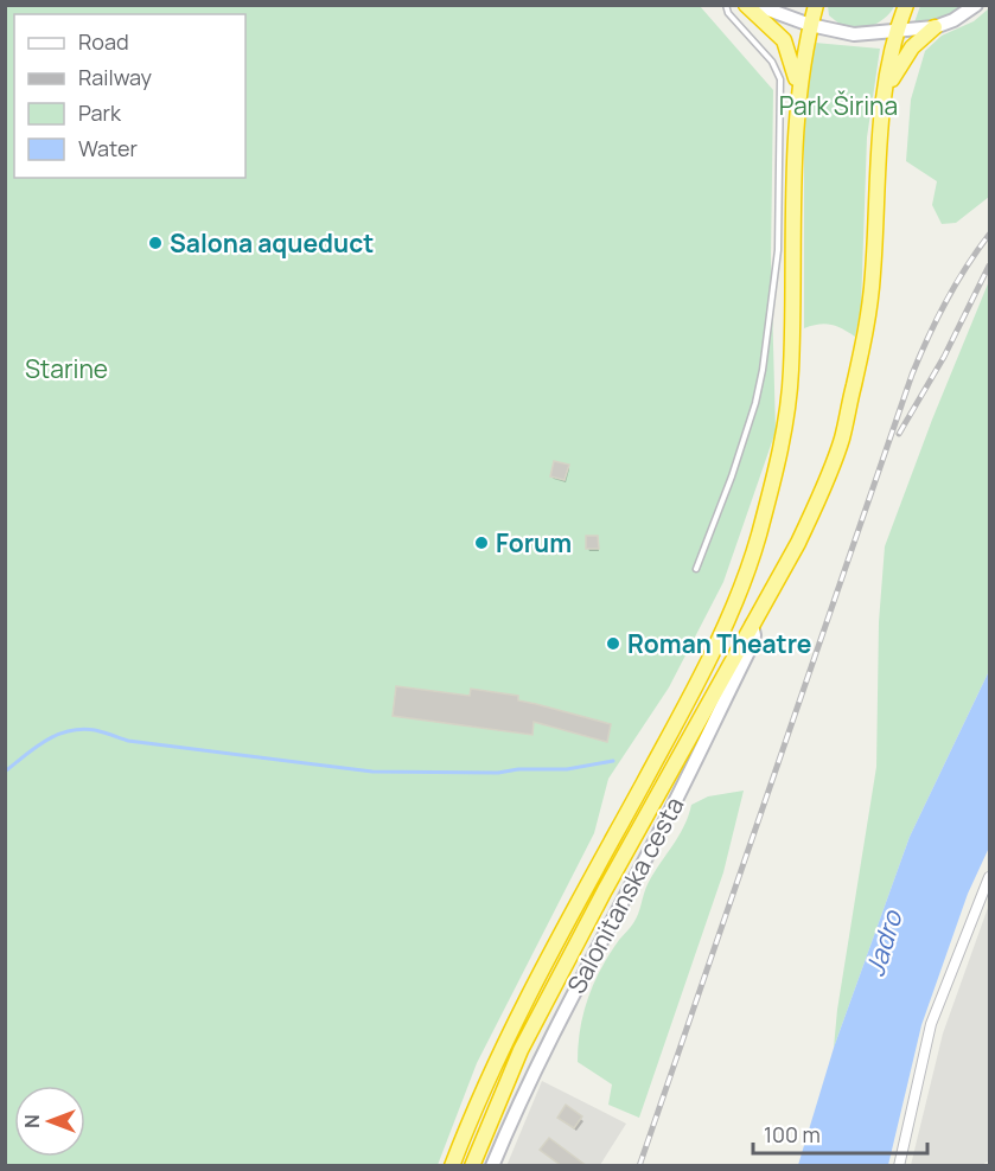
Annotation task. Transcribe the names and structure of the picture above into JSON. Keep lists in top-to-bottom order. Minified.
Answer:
{"streets":{"main road":["Salonitanska cesta"]},"water":["Jadro"],"parks":["Park Širina","Starine"],"places":["Salona aqueduct","Forum","Roman Theatre"],"legend":["Road","Railway","Park","Water"],"scale_bar":"100 m","north":"left"}
